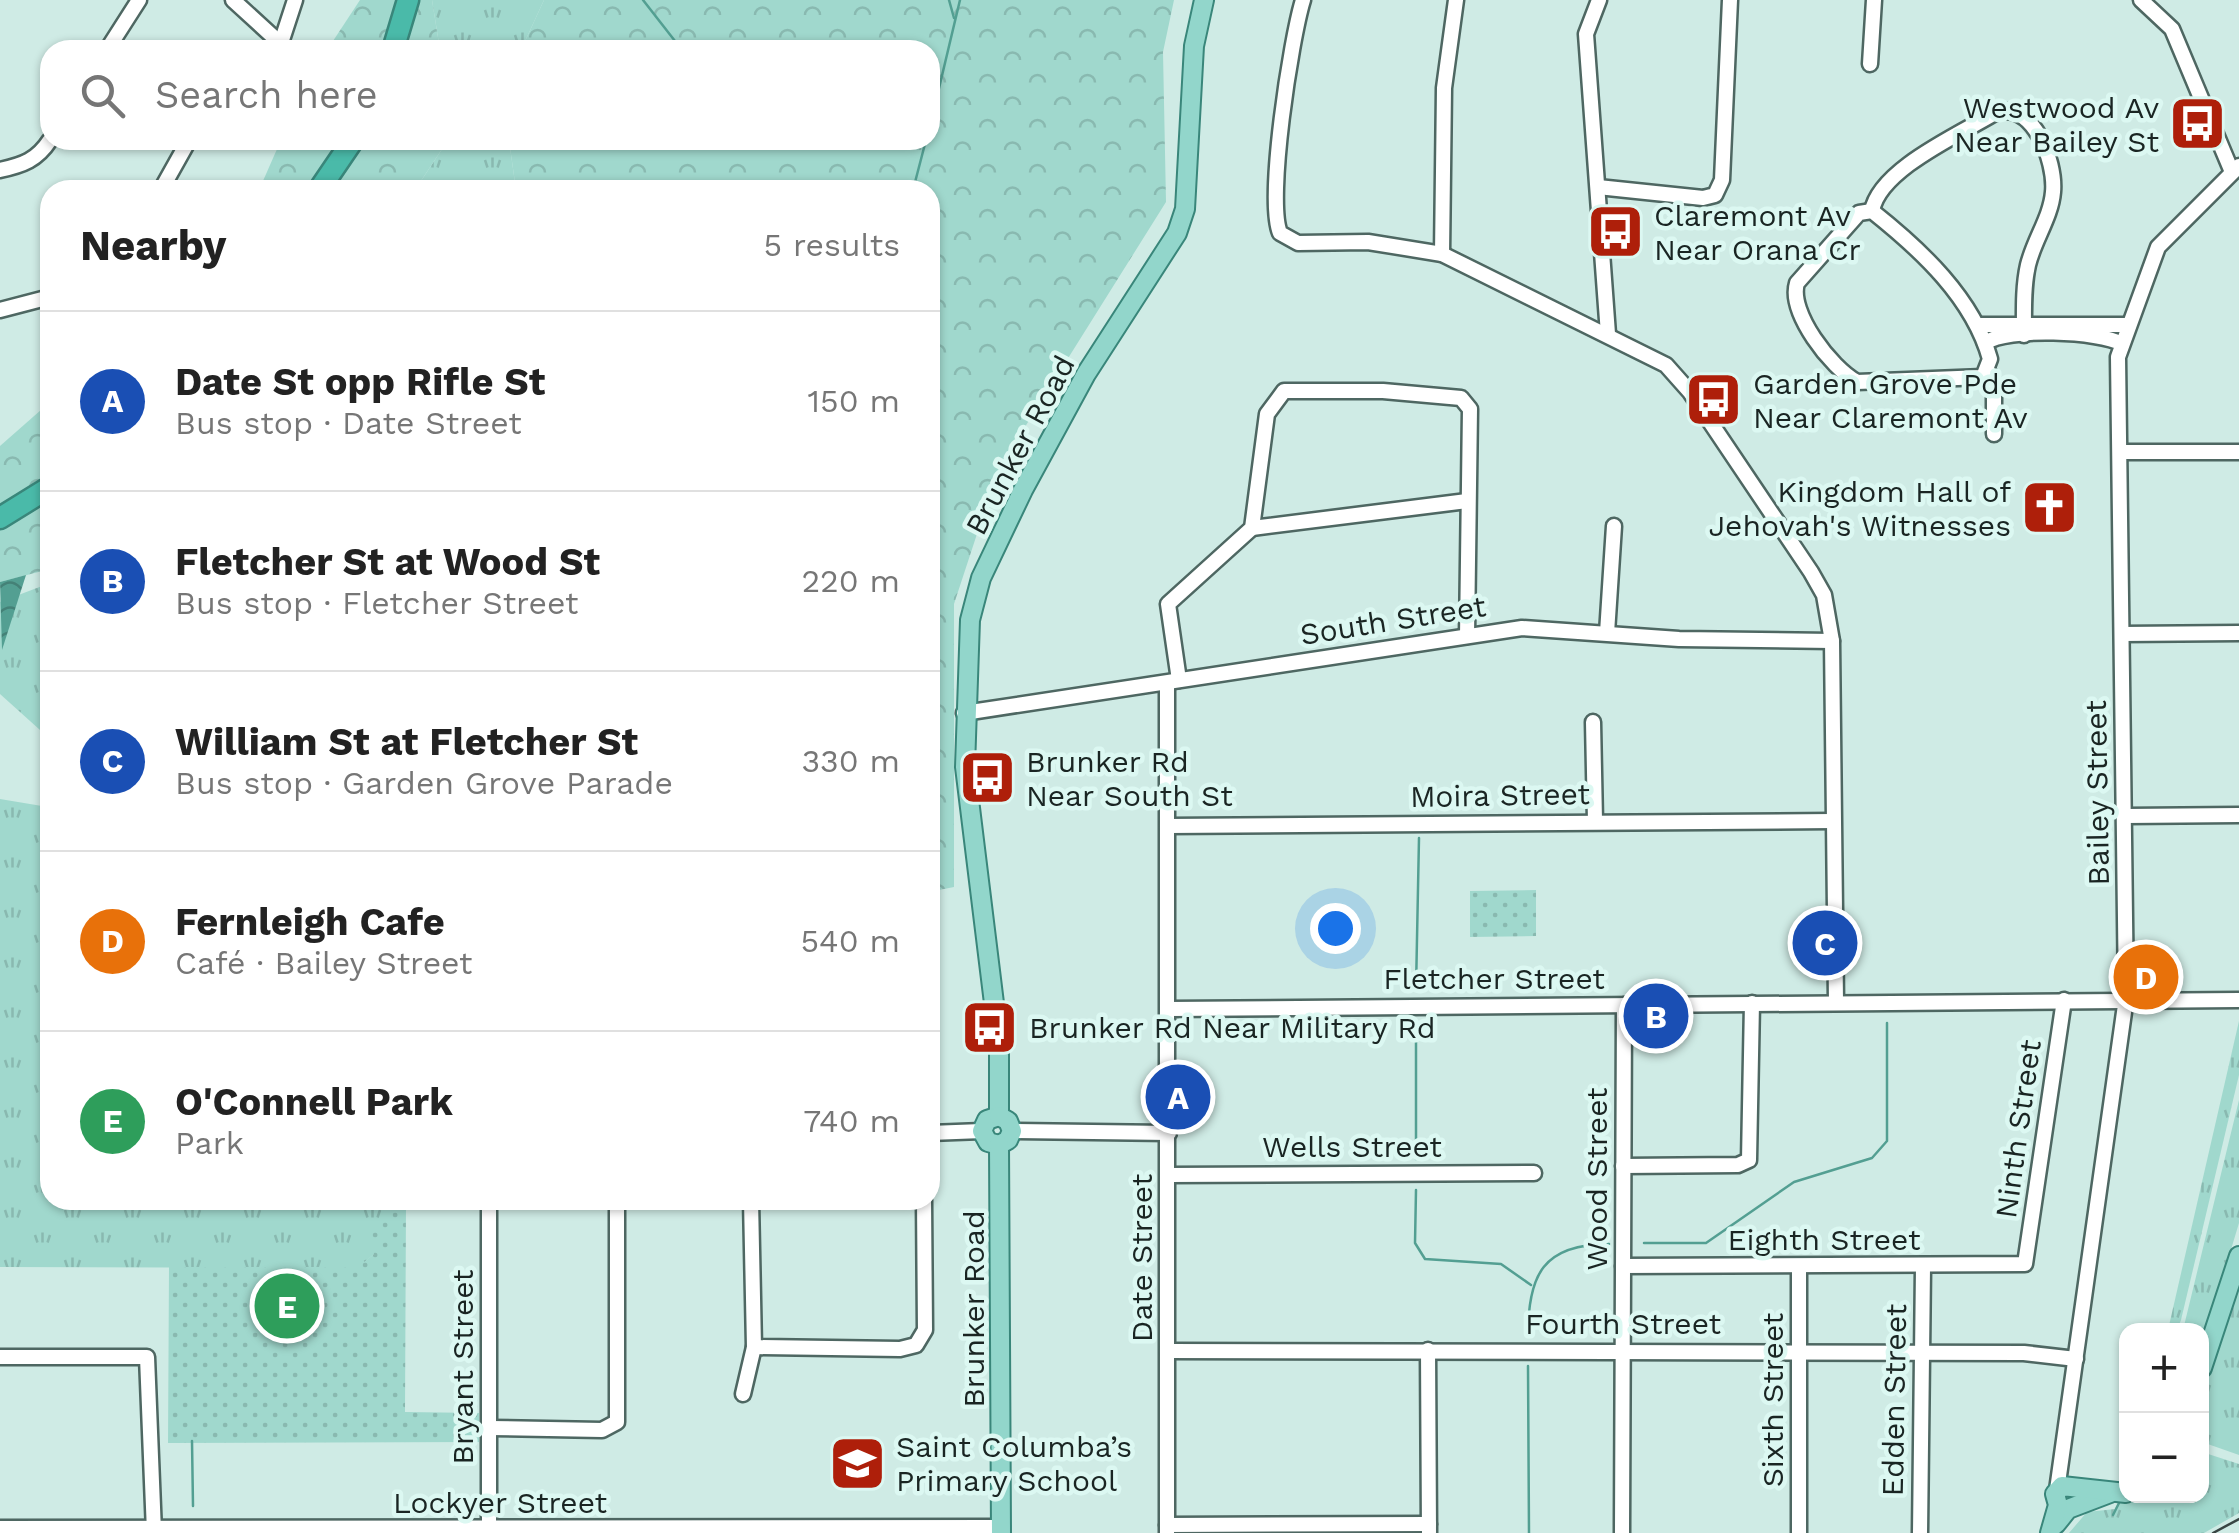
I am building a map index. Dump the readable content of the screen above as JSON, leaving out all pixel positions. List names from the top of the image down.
{
  "streets": {
    "main road": ["Brunker Road"],
    "street": [
      "South Street",
      "Bailey Street",
      "Moira Street",
      "Fletcher Street",
      "Ninth Street",
      "Wells Street",
      "Wood Street",
      "Eighth Street",
      "Date Street",
      "Fourth Street",
      "Bryant Street",
      "Sixth Street",
      "Edden Street",
      "Lockyer Street"
    ]
  },
  "crossings": [
    ["Brunker Road", "South Street"],
    ["Brunker Road", "Lockyer Street"],
    ["South Street", "Date Street"],
    ["Bailey Street", "Fletcher Street"],
    ["Bailey Street", "Fourth Street"],
    ["Moira Street", "Date Street"],
    ["Fletcher Street", "Ninth Street"],
    ["Fletcher Street", "Wood Street"],
    ["Fletcher Street", "Date Street"],
    ["Ninth Street", "Eighth Street"],
    ["Wells Street", "Date Street"],
    ["Wood Street", "Eighth Street"],
    ["Wood Street", "Fourth Street"],
    ["Eighth Street", "Sixth Street"],
    ["Eighth Street", "Edden Street"],
    ["Date Street", "Fourth Street"],
    ["Fourth Street", "Sixth Street"],
    ["Fourth Street", "Edden Street"],
    ["Bryant Street", "Lockyer Street"]
  ],
  "places": {
    "bus stop": [
      "Westwood Av Near Bailey St",
      "Claremont Av Near Orana Cr",
      "Garden Grove Pde Near Claremont Av",
      "Brunker Rd Near South St",
      "Brunker Rd Near Military Rd"
    ],
    "church": ["Kingdom Hall of Jehovah's Witnesses"],
    "school or university": ["Saint Columba’s Primary School"]
  },
  "page": {
    "search": "Search here",
    "heading": ["Nearby", "5 results"],
    "list": [
      {
        "mark": "A",
        "name": "Date St opp Rifle St",
        "note": "Bus stop · Date Street",
        "value": "150 m"
      },
      {
        "mark": "B",
        "name": "Fletcher St at Wood St",
        "note": "Bus stop · Fletcher Street",
        "value": "220 m"
      },
      {
        "mark": "C",
        "name": "William St at Fletcher St",
        "note": "Bus stop · Garden Grove Parade",
        "value": "330 m"
      },
      {
        "mark": "D",
        "name": "Fernleigh Cafe",
        "note": "Café · Bailey Street",
        "value": "540 m"
      },
      {
        "mark": "E",
        "name": "O'Connell Park",
        "note": "Park",
        "value": "740 m"
      }
    ],
    "pins": [
      "C",
      "D",
      "B",
      "A",
      "E"
    ],
    "map_buttons": ["+", "−"]
  }
}
